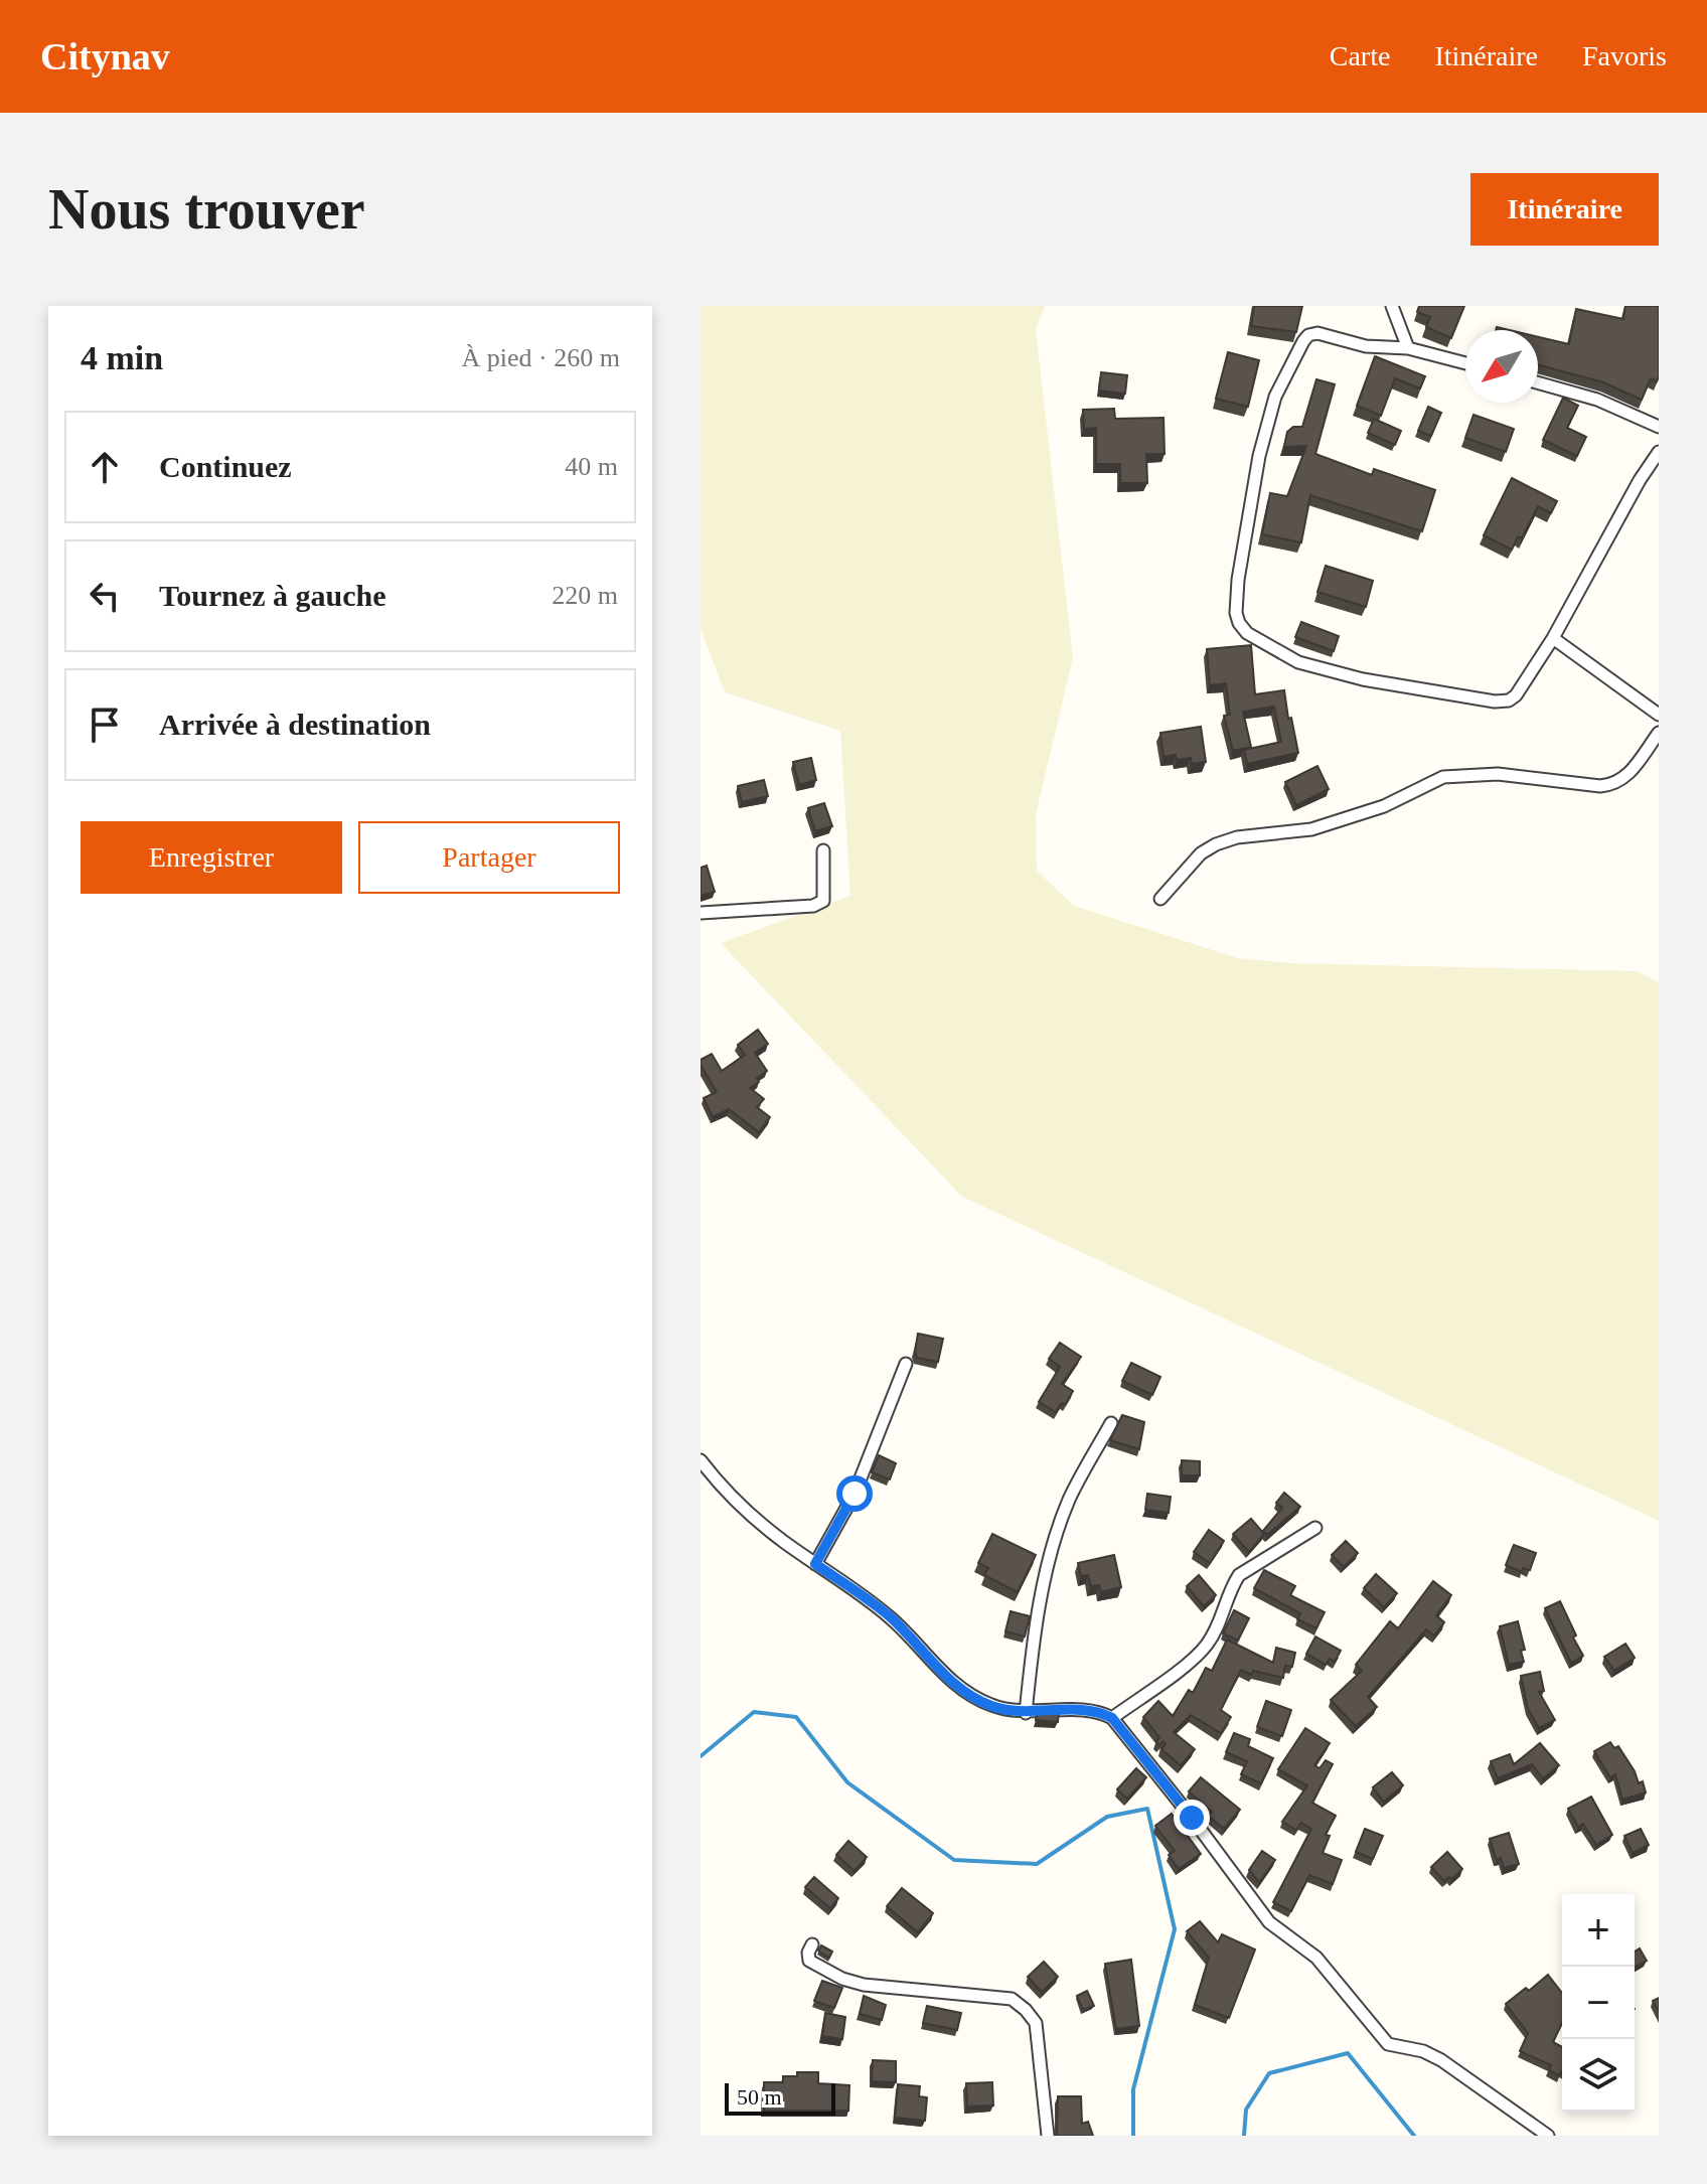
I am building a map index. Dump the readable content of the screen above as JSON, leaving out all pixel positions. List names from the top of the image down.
{
  "scale_bar": "50 m",
  "north": "bottom left",
  "page": {
    "header": "Citynav",
    "nav": ["Carte", "Itinéraire", "Favoris"],
    "buttons": [
      "Itinéraire",
      ["Enregistrer", "Partager"]
    ],
    "title": "Nous trouver",
    "heading": ["4 min", "À pied · 260 m"],
    "list": [
      ["Continuez", "40 m"],
      ["Tournez à gauche", "220 m"],
      "Arrivée à destination"
    ],
    "map_buttons": ["+", "−"],
    "scale": "50 m"
  }
}
